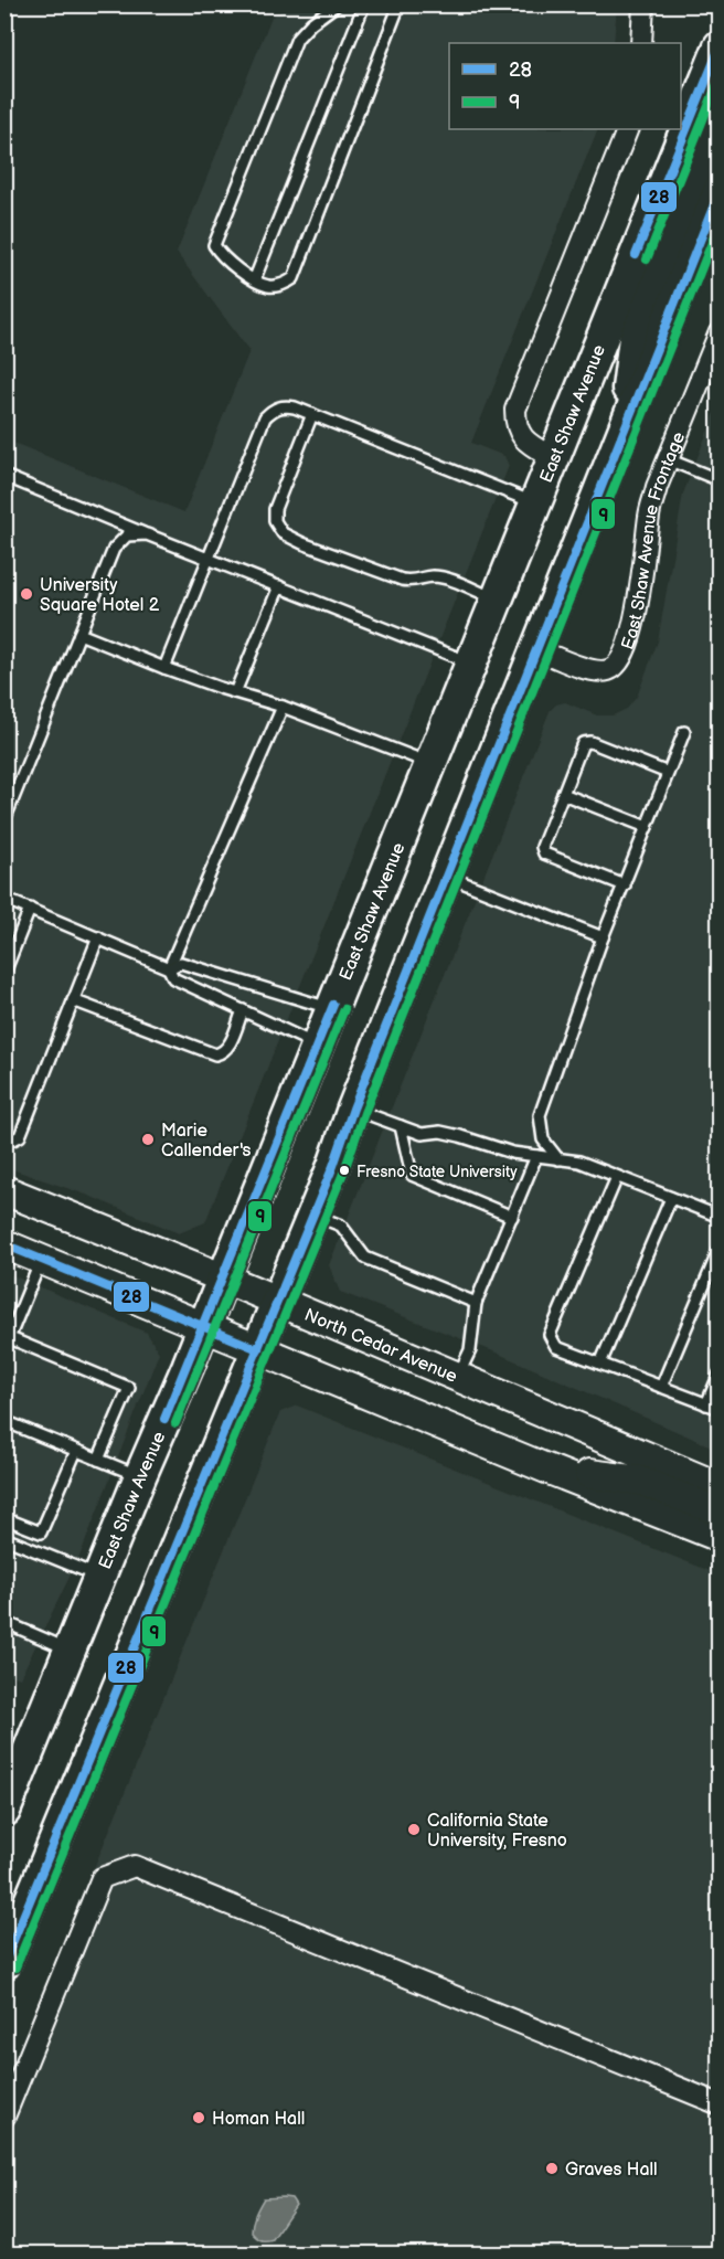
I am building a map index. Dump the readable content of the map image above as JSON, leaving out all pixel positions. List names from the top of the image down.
{
  "streets": {
    "main road": ["East Shaw Avenue", "North Cedar Avenue"],
    "street": ["East Shaw Avenue Frontage"]
  },
  "crossings": [
    ["East Shaw Avenue", "North Cedar Avenue"]
  ],
  "places": [
    "University Square Hotel 2",
    "Marie Callender's",
    "Fresno State University",
    "California State University, Fresno",
    "Homan Hall",
    "Graves Hall"
  ],
  "lines": ["transit line 28", "transit line 9"],
  "legend": ["28", "9"]
}
